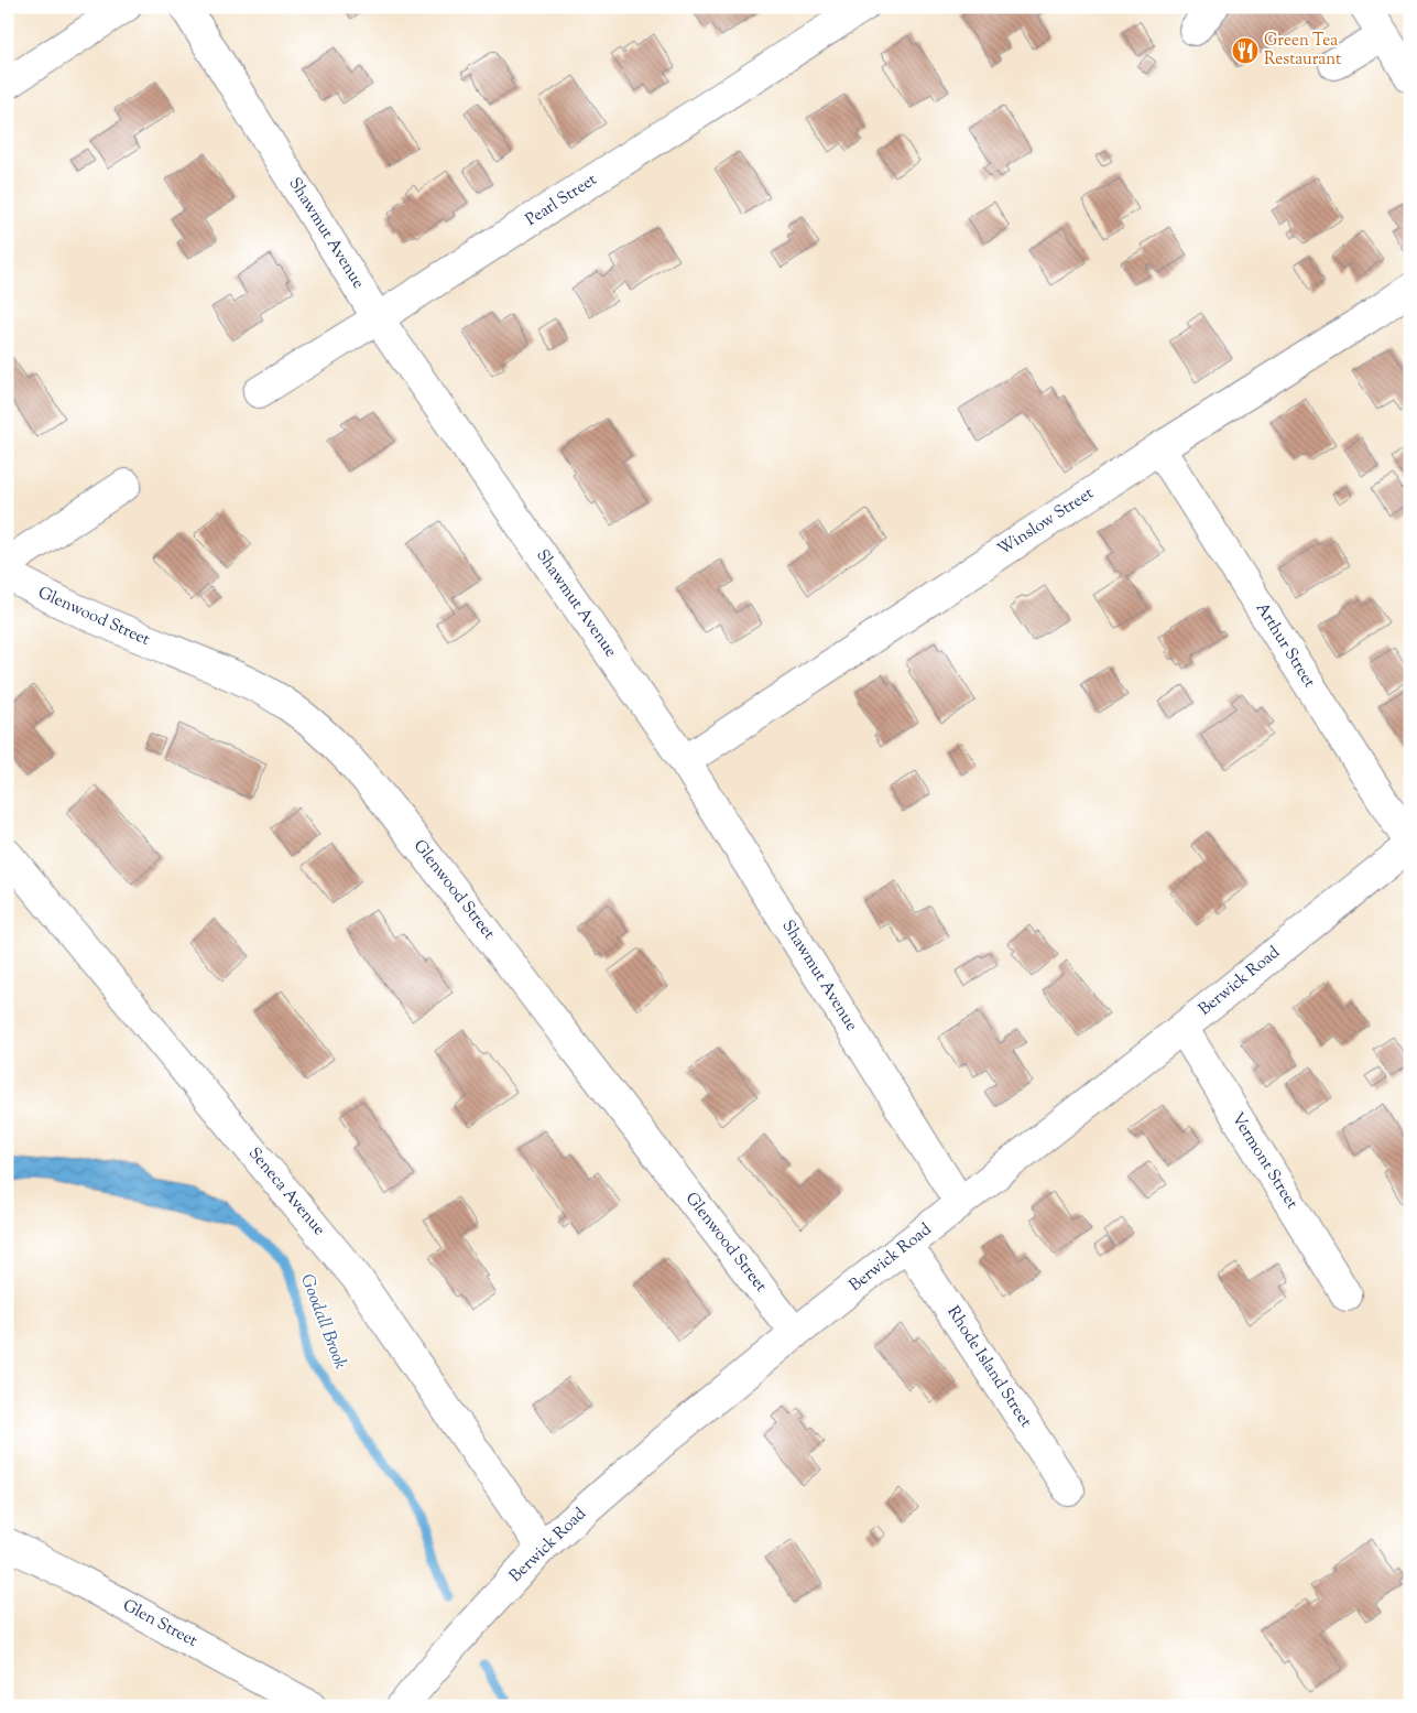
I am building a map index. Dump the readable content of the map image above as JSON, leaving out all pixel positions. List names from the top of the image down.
{
  "streets": {
    "main road": [
      "Pearl Street",
      "Shawmut Avenue",
      "Winslow Street",
      "Glenwood Street",
      "Arthur Street",
      "Berwick Road",
      "Vermont Street",
      "Seneca Avenue",
      "Rhode Island Street",
      "Glen Street"
    ]
  },
  "crossings": [
    ["Pearl Street", "Shawmut Avenue"],
    ["Shawmut Avenue", "Winslow Street"],
    ["Shawmut Avenue", "Berwick Road"],
    ["Winslow Street", "Arthur Street"],
    ["Glenwood Street", "Berwick Road"],
    ["Arthur Street", "Berwick Road"],
    ["Berwick Road", "Vermont Street"],
    ["Berwick Road", "Seneca Avenue"],
    ["Berwick Road", "Rhode Island Street"]
  ],
  "water": ["Goodall Brook"],
  "places": {
    "restaurant": ["Green Tea Restaurant"]
  }
}
